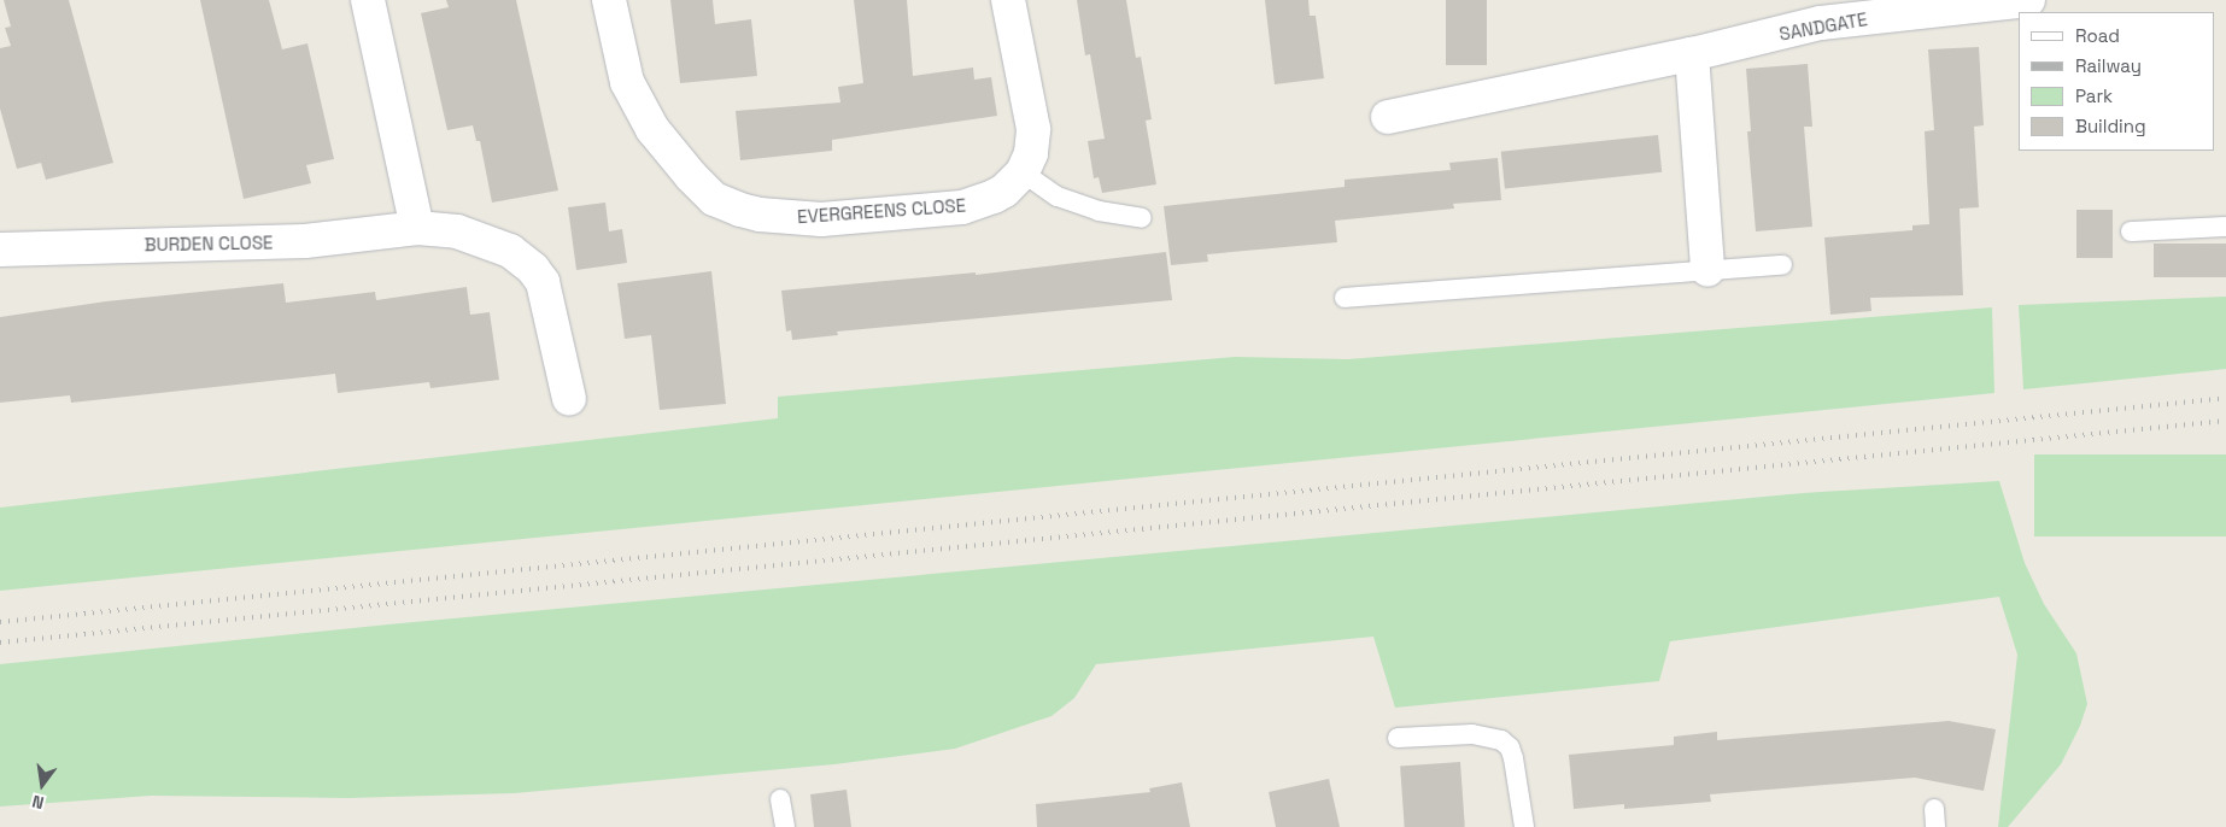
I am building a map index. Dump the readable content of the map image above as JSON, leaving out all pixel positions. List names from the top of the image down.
{
  "streets": {
    "street": ["SANDGATE", "EVERGREENS CLOSE", "BURDEN CLOSE"]
  },
  "legend": [
    "Road",
    "Railway",
    "Park",
    "Building"
  ],
  "north": "bottom"
}
